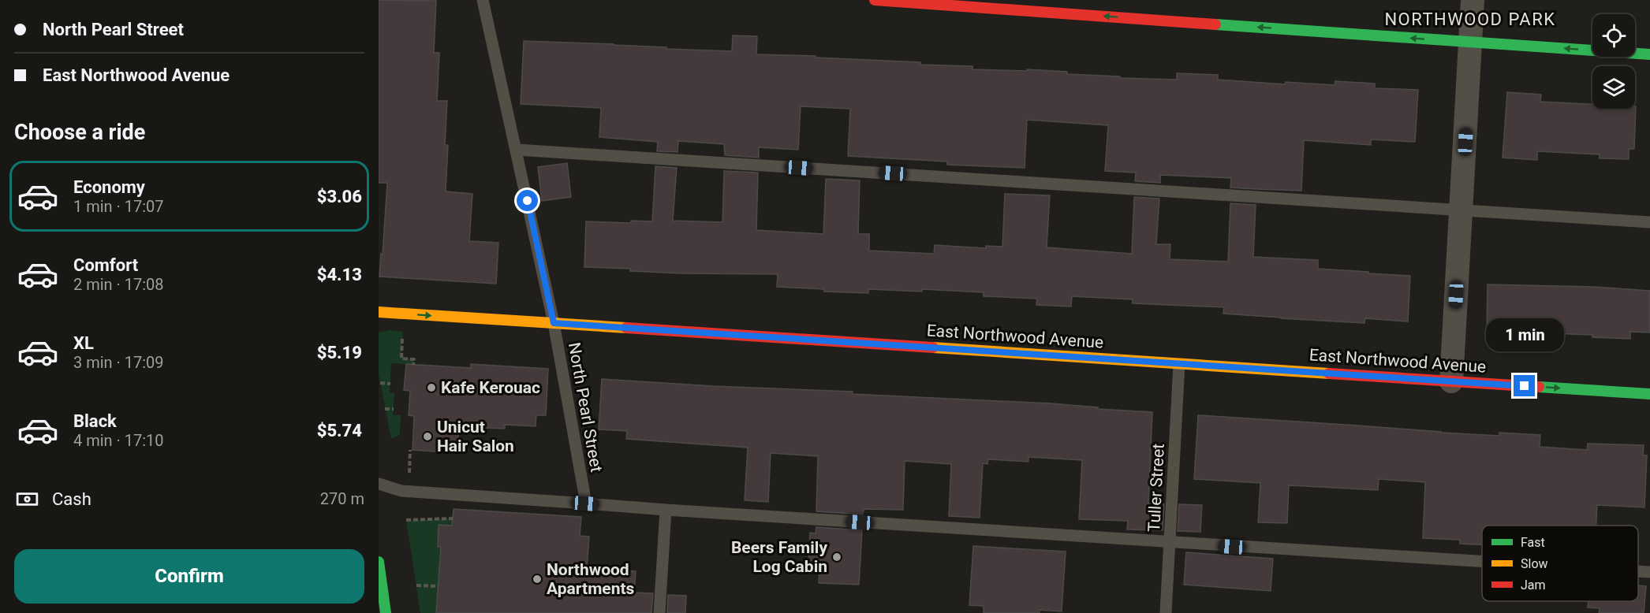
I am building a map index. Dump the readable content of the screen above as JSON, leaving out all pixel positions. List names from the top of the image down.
{
  "streets": {
    "street": ["East Northwood Avenue"],
    "lane": ["North Pearl Street", "Tuller Street"]
  },
  "crossings": [
    ["East Northwood Avenue", "North Pearl Street"],
    ["East Northwood Avenue", "Tuller Street"]
  ],
  "districts": ["NORTHWOOD PARK"],
  "places": [
    "Kafe Kerouac",
    "Unicut Hair Salon",
    "Beers Family Log Cabin",
    "Northwood Apartments"
  ],
  "legend": ["Fast", "Slow", "Jam"],
  "page": {
    "banner": ["North Pearl Street", "East Northwood Avenue"],
    "heading": "Choose a ride",
    "list": [
      {
        "name": "Economy",
        "note": "1 min · 17:07",
        "value": "$3.06"
      },
      {
        "name": "Comfort",
        "note": "2 min · 17:08",
        "value": "$4.13"
      },
      {
        "name": "XL",
        "note": "3 min · 17:09",
        "value": "$5.19"
      },
      {
        "name": "Black",
        "note": "4 min · 17:10",
        "value": "$5.74"
      }
    ],
    "bubble": "1 min",
    "pay": ["Cash", "270 m"],
    "buttons": "Confirm"
  }
}
